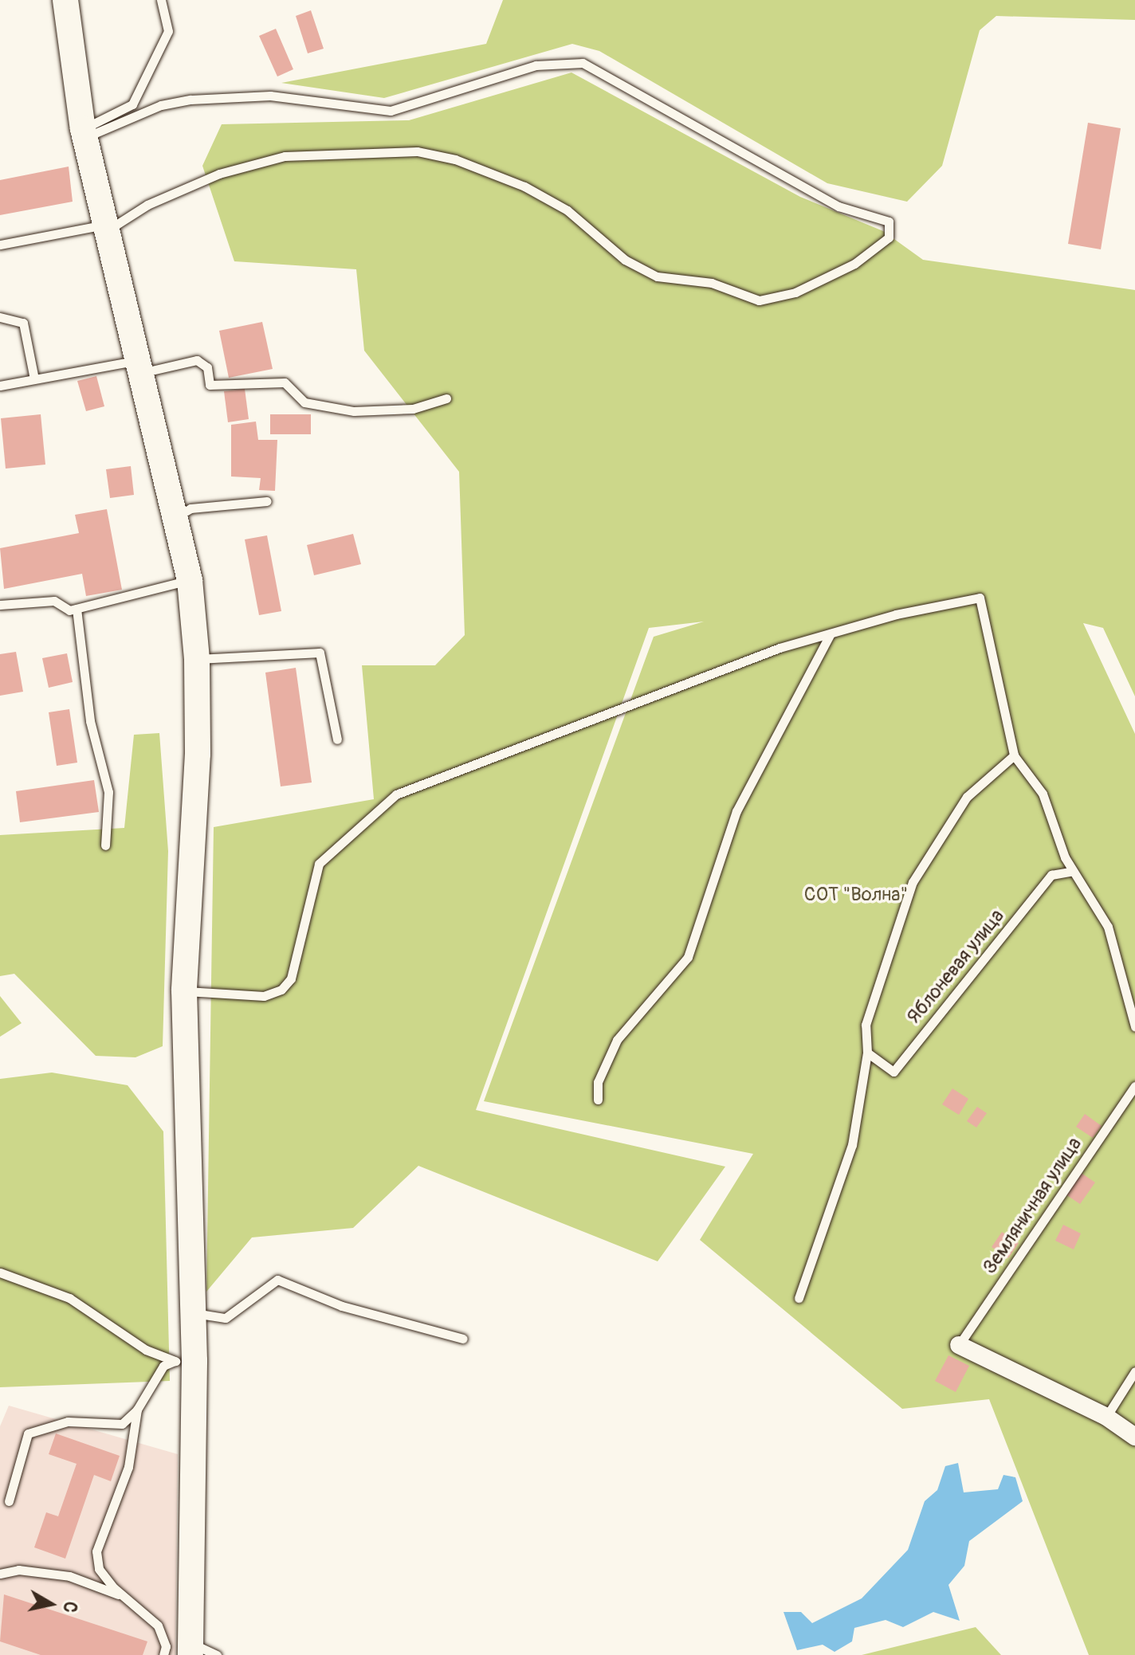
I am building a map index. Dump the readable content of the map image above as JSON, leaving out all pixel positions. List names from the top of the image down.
{
  "streets": {
    "lane": ["Яблоневая улица", "Земляничная улица"]
  },
  "parks": ["СОТ \"Волна\""],
  "north": "right"
}
